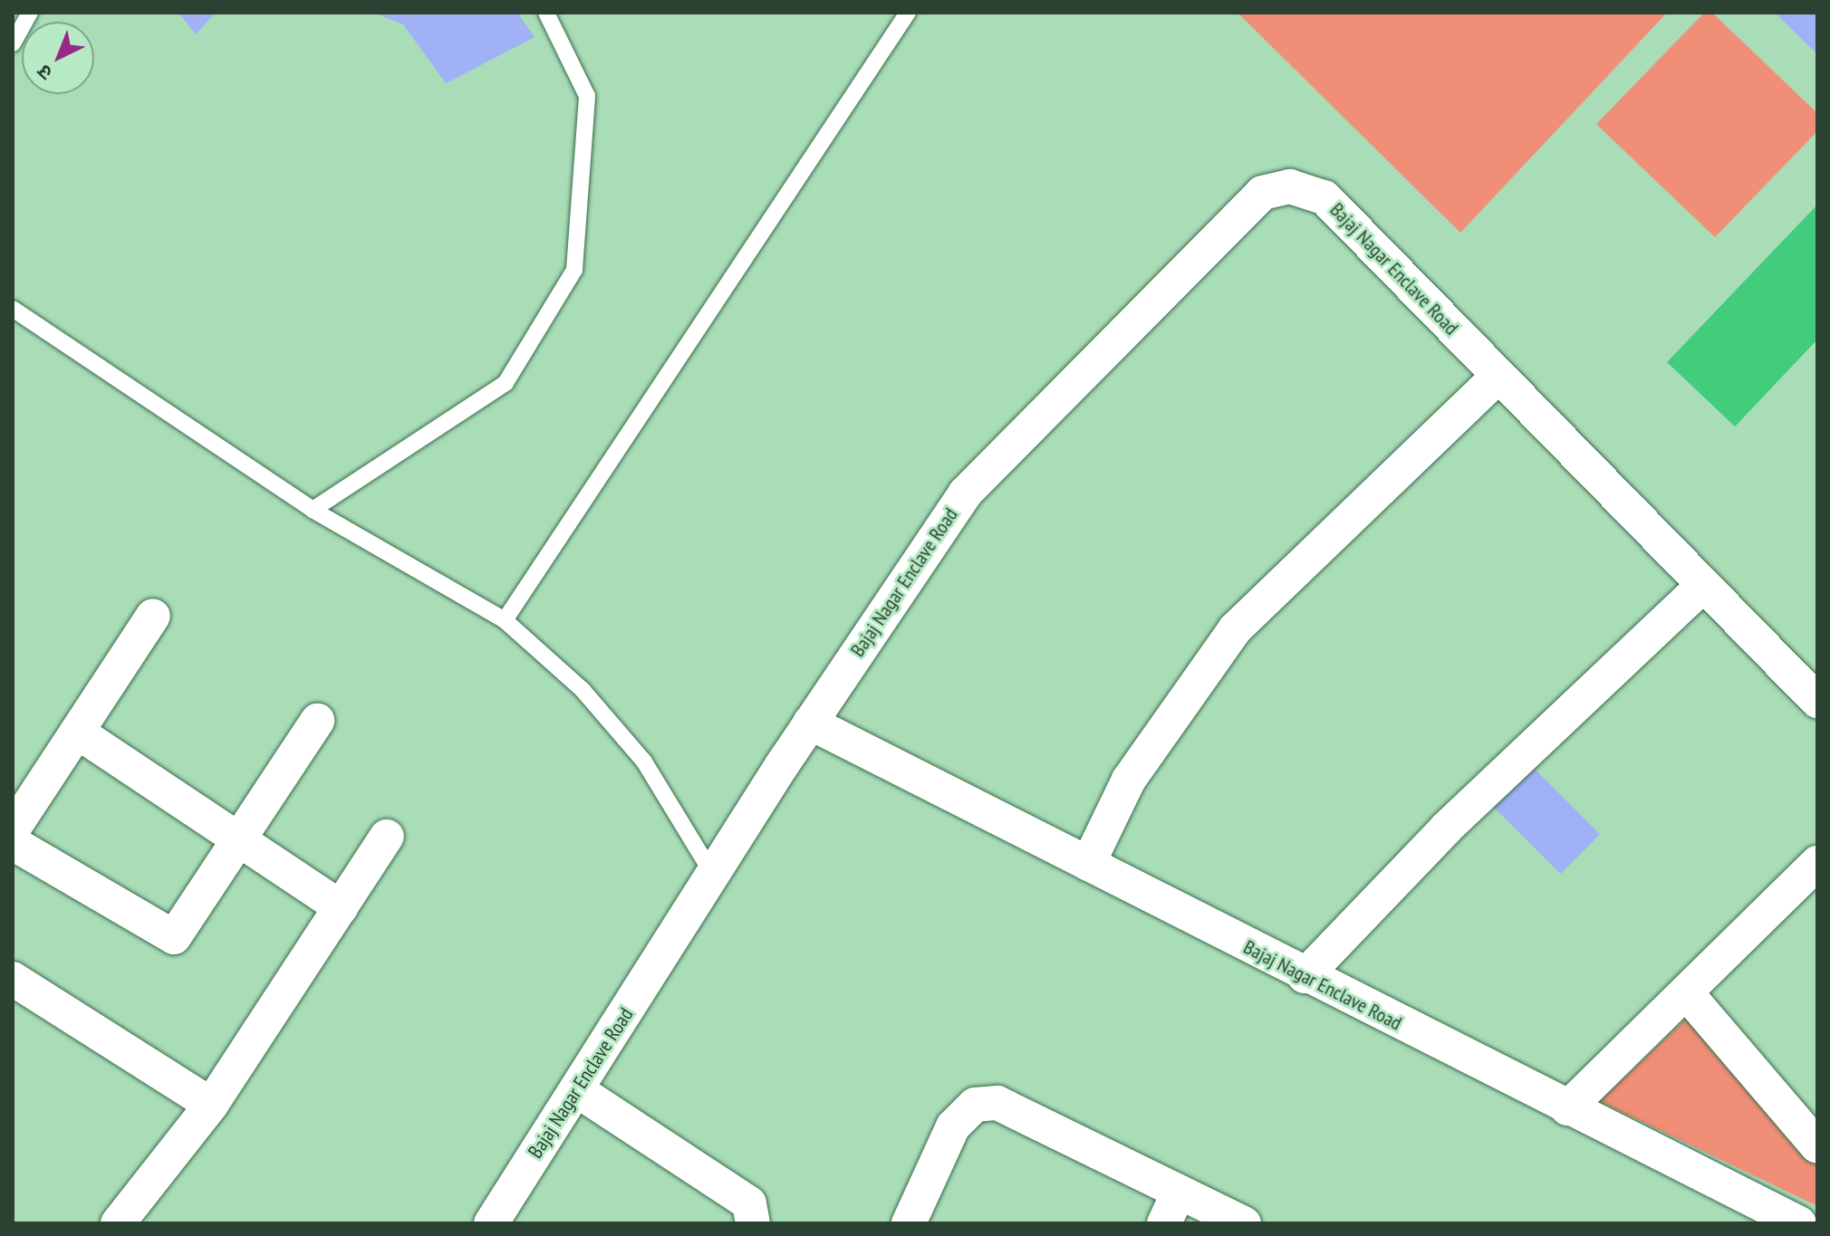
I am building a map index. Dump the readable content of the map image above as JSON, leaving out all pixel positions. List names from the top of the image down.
{
  "streets": {
    "street": ["Bajaj Nagar Enclave Road"]
  },
  "north": "bottom left"
}
